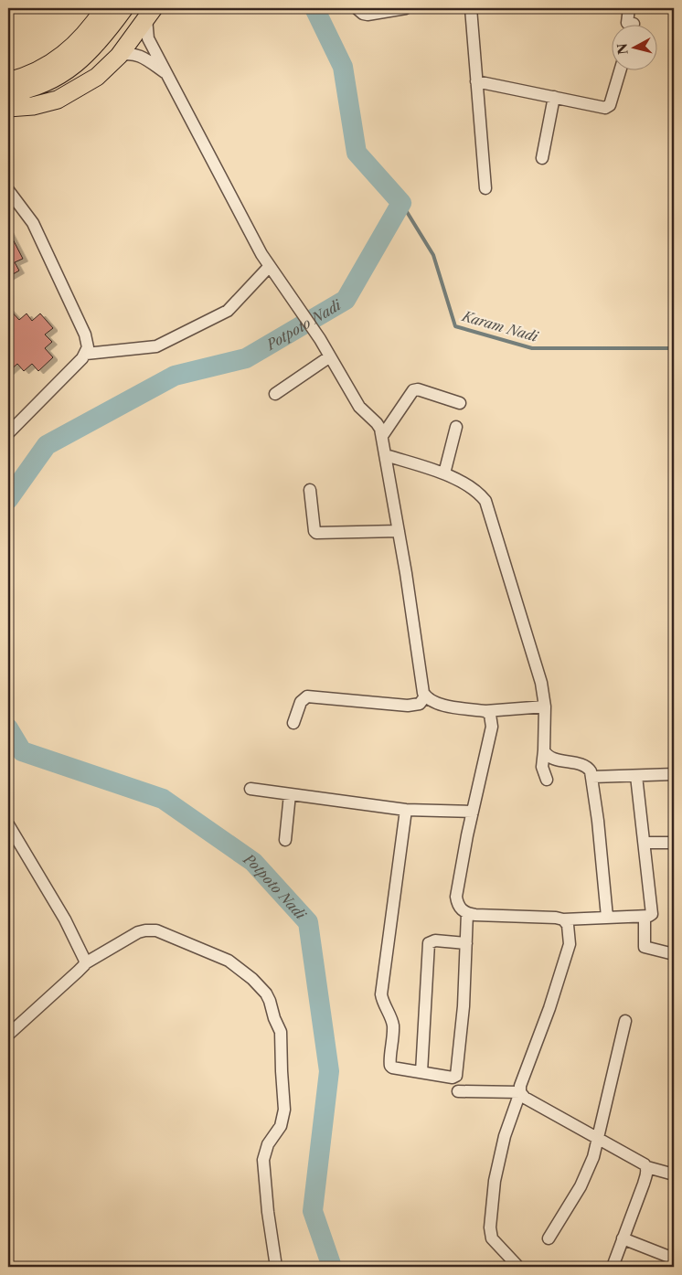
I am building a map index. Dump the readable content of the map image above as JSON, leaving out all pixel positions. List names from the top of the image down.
{
  "water": ["Potpoto Nadi", "Karam Nadi"],
  "north": "left"
}
